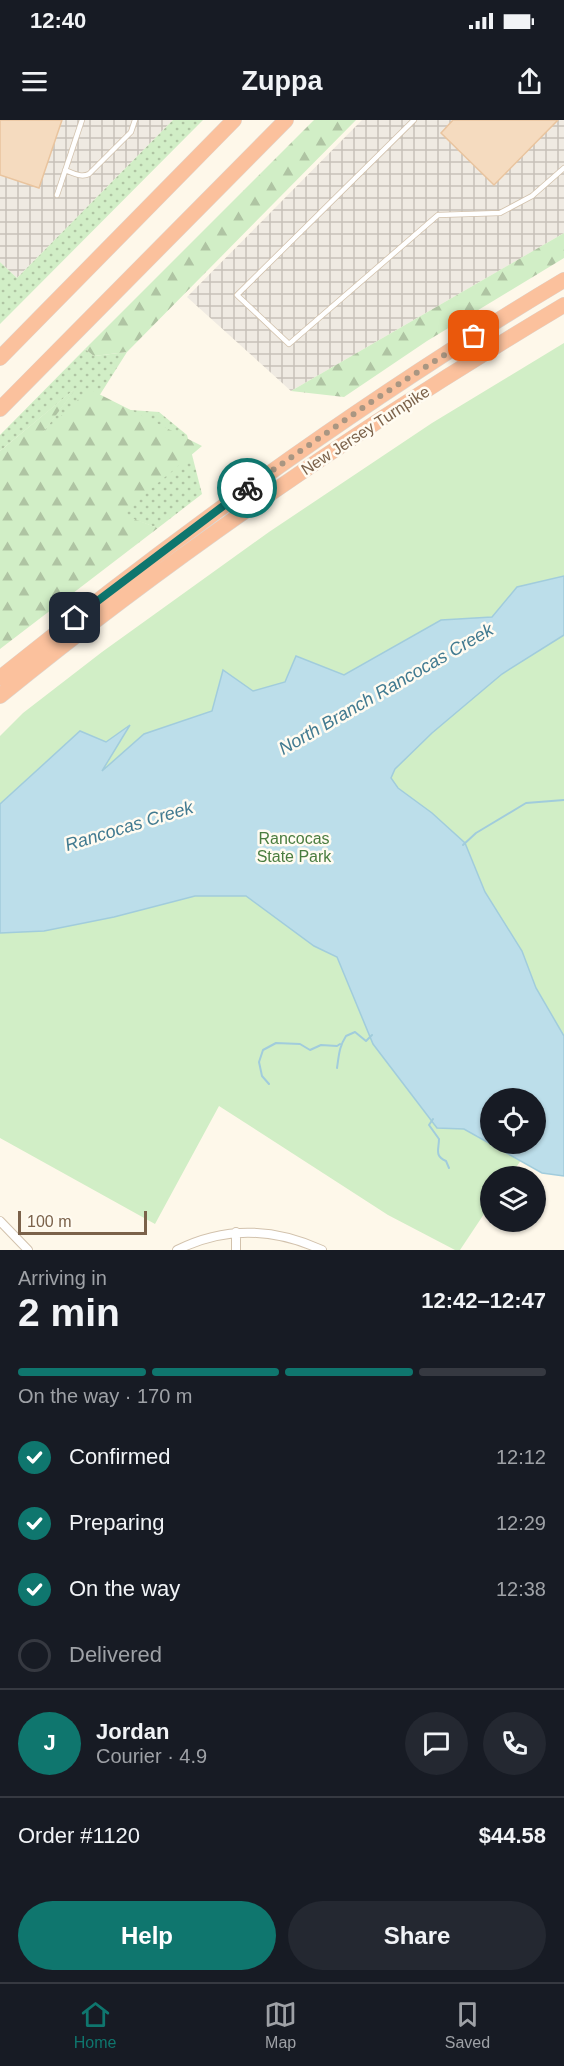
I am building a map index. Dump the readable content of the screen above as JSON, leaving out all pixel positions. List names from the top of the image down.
{
  "streets": {
    "highway": ["New Jersey Turnpike"]
  },
  "water": ["North Branch Rancocas Creek", "Rancocas Creek"],
  "parks": ["Rancocas State Park"],
  "scale_bar": "100 m",
  "page": {
    "status": "12:40",
    "header": "Zuppa",
    "scale": "100 m",
    "heading": ["2 min", "Arriving in", "12:42–12:47"],
    "panel": [
      "Jordan",
      "Courier · 4.9",
      "Order #1120",
      "$44.58"
    ],
    "bar": "On the way · 170 m",
    "list": [
      ["Confirmed", "12:12"],
      ["Preparing", "12:29"],
      ["On the way", "12:38"],
      "Delivered"
    ],
    "round": "J",
    "buttons": ["Help", "Share"],
    "tabs": ["Home", "Map", "Saved"]
  }
}
